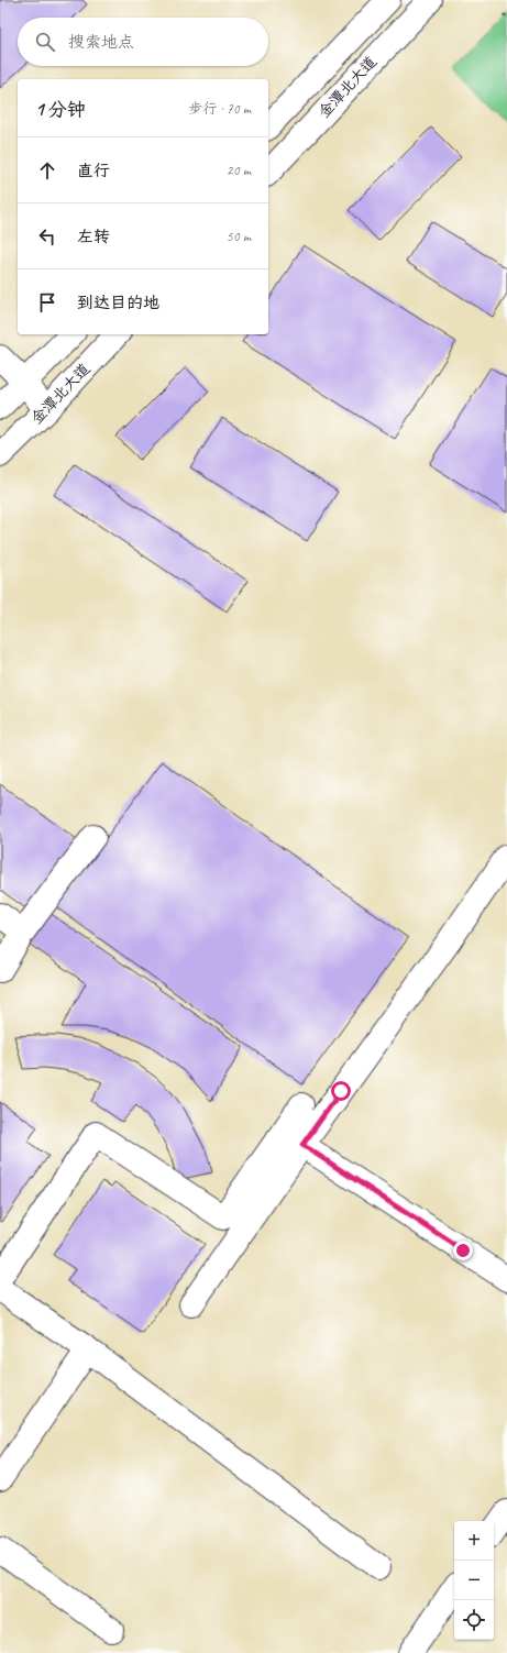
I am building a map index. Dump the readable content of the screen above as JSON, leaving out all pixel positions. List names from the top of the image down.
{
  "streets": {
    "street": ["金潭北大道"]
  },
  "page": {
    "search": "搜索地点",
    "heading": ["1 分钟", "步行 · 70 m"],
    "list": [
      ["直行", "20 m"],
      ["左转", "50 m"],
      "到达目的地"
    ],
    "map_buttons": ["+", "−"]
  }
}
